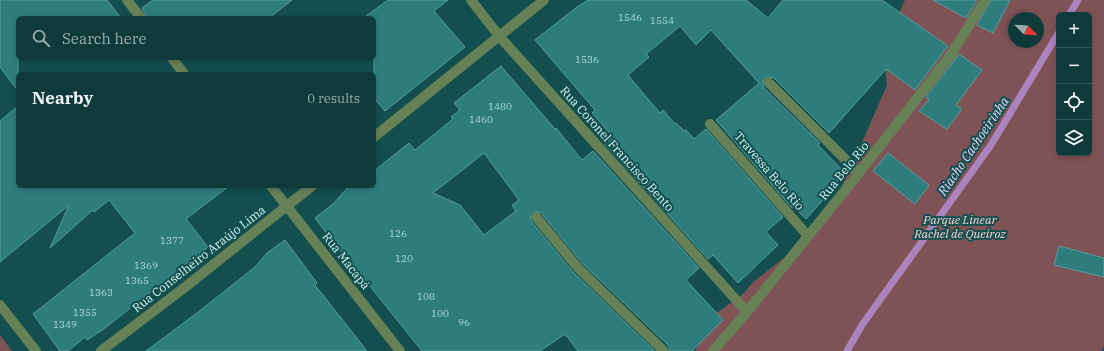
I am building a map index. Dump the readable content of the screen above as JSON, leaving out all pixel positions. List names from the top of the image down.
{
  "streets": {
    "street": [
      "Rua Coronel Francisco Bento",
      "Travessa Belo Rio",
      "Rua Belo Rio",
      "Rua Conselheiro Araújo Lima",
      "Rua Macapá"
    ]
  },
  "crossings": [
    ["Rua Coronel Francisco Bento", "Rua Belo Rio"],
    ["Travessa Belo Rio", "Rua Belo Rio"],
    ["Rua Conselheiro Araújo Lima", "Rua Macapá"]
  ],
  "water": ["Riacho Cachoeirinha"],
  "parks": ["Parque Linear Rachel de Queiroz"],
  "house_numbers": [
    "1546",
    "1554",
    "1536",
    "1480",
    "1460",
    "126",
    "1377",
    "120",
    "1369",
    "1365",
    "1363",
    "108",
    "1355",
    "100",
    "96",
    "1349"
  ],
  "north": "bottom right",
  "page": {
    "map_buttons": ["+", "−"],
    "search": "Search here",
    "heading": ["Nearby", "0 results"]
  }
}
